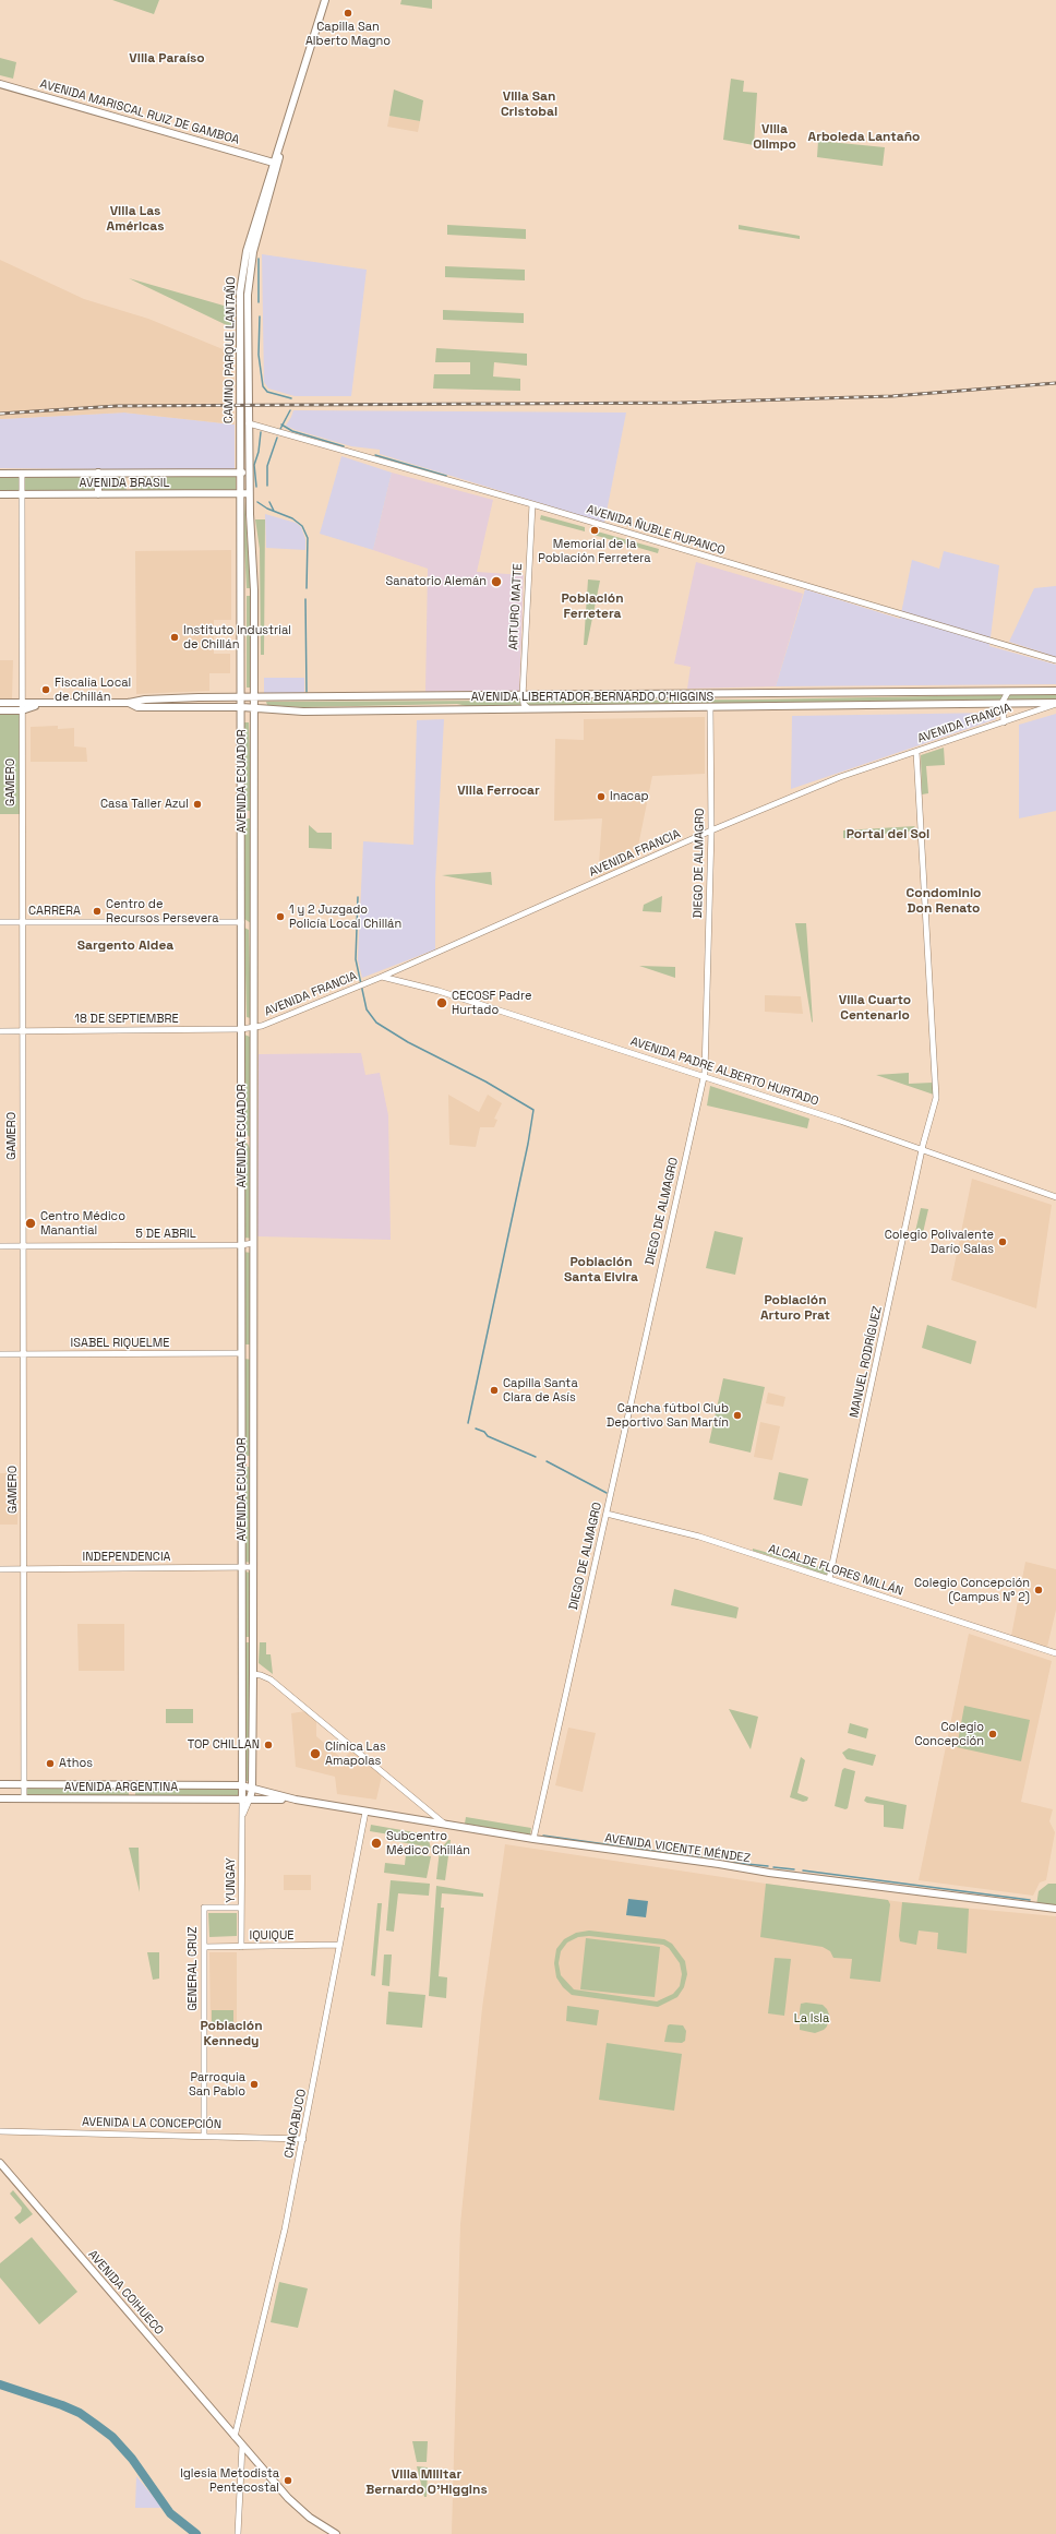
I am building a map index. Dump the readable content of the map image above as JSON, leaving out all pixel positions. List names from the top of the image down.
{
  "streets": {
    "main road": [
      "AVENIDA MARISCAL RUIZ DE GAMBOA",
      "CAMINO PARQUE LANTAÑO",
      "AVENIDA BRASIL",
      "AVENIDA LIBERTADOR BERNARDO O'HIGGINS",
      "AVENIDA ECUADOR",
      "AVENIDA ARGENTINA",
      "AVENIDA VICENTE MÉNDEZ",
      "AVENIDA COIHUECO"
    ],
    "street": [
      "AVENIDA ÑUBLE RUPANCO",
      "ARTURO MATTE",
      "AVENIDA FRANCIA",
      "GAMERO",
      "DIEGO DE ALMAGRO",
      "CARRERA",
      "18 DE SEPTIEMBRE",
      "AVENIDA PADRE ALBERTO HURTADO",
      "5 DE ABRIL",
      "ISABEL RIQUELME",
      "MANUEL RODRÍGUEZ",
      "INDEPENDENCIA",
      "ALCALDE FLORES MILLÁN",
      "YUNGAY",
      "IQUIQUE",
      "GENERAL CRUZ",
      "AVENIDA LA CONCEPCIÓN",
      "CHACABUCO"
    ]
  },
  "crossings": [
    ["AVENIDA MARISCAL RUIZ DE GAMBOA", "CAMINO PARQUE LANTAÑO"],
    ["CAMINO PARQUE LANTAÑO", "AVENIDA BRASIL"],
    ["CAMINO PARQUE LANTAÑO", "AVENIDA ÑUBLE RUPANCO"],
    ["CAMINO PARQUE LANTAÑO", "AVENIDA ECUADOR"],
    ["AVENIDA BRASIL", "AVENIDA ECUADOR"],
    ["AVENIDA BRASIL", "GAMERO"],
    ["AVENIDA ÑUBLE RUPANCO", "ARTURO MATTE"],
    ["ARTURO MATTE", "AVENIDA LIBERTADOR BERNARDO O'HIGGINS"],
    ["AVENIDA LIBERTADOR BERNARDO O'HIGGINS", "AVENIDA FRANCIA"],
    ["AVENIDA LIBERTADOR BERNARDO O'HIGGINS", "AVENIDA ECUADOR"],
    ["AVENIDA LIBERTADOR BERNARDO O'HIGGINS", "GAMERO"],
    ["AVENIDA LIBERTADOR BERNARDO O'HIGGINS", "DIEGO DE ALMAGRO"],
    ["AVENIDA FRANCIA", "AVENIDA ECUADOR"],
    ["AVENIDA FRANCIA", "DIEGO DE ALMAGRO"],
    ["AVENIDA FRANCIA", "18 DE SEPTIEMBRE"],
    ["AVENIDA FRANCIA", "AVENIDA PADRE ALBERTO HURTADO"],
    ["AVENIDA FRANCIA", "MANUEL RODRÍGUEZ"],
    ["AVENIDA ECUADOR", "CARRERA"],
    ["AVENIDA ECUADOR", "18 DE SEPTIEMBRE"],
    ["AVENIDA ECUADOR", "5 DE ABRIL"],
    ["AVENIDA ECUADOR", "ISABEL RIQUELME"],
    ["AVENIDA ECUADOR", "INDEPENDENCIA"],
    ["AVENIDA ECUADOR", "AVENIDA ARGENTINA"],
    ["AVENIDA ECUADOR", "AVENIDA VICENTE MÉNDEZ"],
    ["AVENIDA ECUADOR", "YUNGAY"],
    ["GAMERO", "CARRERA"],
    ["GAMERO", "18 DE SEPTIEMBRE"],
    ["GAMERO", "5 DE ABRIL"],
    ["GAMERO", "ISABEL RIQUELME"],
    ["GAMERO", "INDEPENDENCIA"],
    ["GAMERO", "AVENIDA ARGENTINA"],
    ["DIEGO DE ALMAGRO", "AVENIDA PADRE ALBERTO HURTADO"],
    ["DIEGO DE ALMAGRO", "ALCALDE FLORES MILLÁN"],
    ["DIEGO DE ALMAGRO", "AVENIDA VICENTE MÉNDEZ"],
    ["AVENIDA PADRE ALBERTO HURTADO", "MANUEL RODRÍGUEZ"],
    ["MANUEL RODRÍGUEZ", "ALCALDE FLORES MILLÁN"],
    ["AVENIDA ARGENTINA", "AVENIDA VICENTE MÉNDEZ"],
    ["AVENIDA ARGENTINA", "YUNGAY"],
    ["AVENIDA VICENTE MÉNDEZ", "YUNGAY"],
    ["AVENIDA VICENTE MÉNDEZ", "CHACABUCO"],
    ["YUNGAY", "IQUIQUE"],
    ["YUNGAY", "GENERAL CRUZ"],
    ["IQUIQUE", "GENERAL CRUZ"],
    ["IQUIQUE", "CHACABUCO"],
    ["GENERAL CRUZ", "AVENIDA LA CONCEPCIÓN"],
    ["AVENIDA LA CONCEPCIÓN", "CHACABUCO"],
    ["CHACABUCO", "AVENIDA COIHUECO"]
  ],
  "districts": [
    "Villa Paraíso",
    "Villa San Cristobal",
    "Villa Olimpo",
    "Arboleda Lantaño",
    "Villa Las Américas",
    "Población Ferretera",
    "Villa Ferrocar",
    "Portal del Sol",
    "Condominio Don Renato",
    "Sargento Aldea",
    "Villa Cuarto Centenario",
    "Población Santa Elvira",
    "Población Arturo Prat",
    "Población Kennedy",
    "Villa Militar Bernardo O'Higgins"
  ],
  "parks": ["La Isla"],
  "places": [
    "Capilla San Alberto Magno",
    "Memorial de la Población Ferretera",
    "Sanatorio Alemán",
    "Instituto Industrial de Chillán",
    "Fiscalía Local de Chillán",
    "Inacap",
    "Casa Taller Azul",
    "Centro de Recursos Persevera",
    "1 y 2 Juzgado Policía Local Chillán",
    "CECOSF Padre Hurtado",
    "Centro Médico Manantial",
    "Colegio Polivalente Darío Salas",
    "Capilla Santa Clara de Asís",
    "Cancha fútbol Club Deportivo San Martín",
    "Colegio Concepción (Campus N° 2)",
    "Colegio Concepción",
    "TOP CHILLAN",
    "Clínica Las Amapolas",
    "Athos",
    "Subcentro Médico Chillán",
    "Parroquia San Pablo",
    "Iglesia Metodista Pentecostal"
  ]
}
